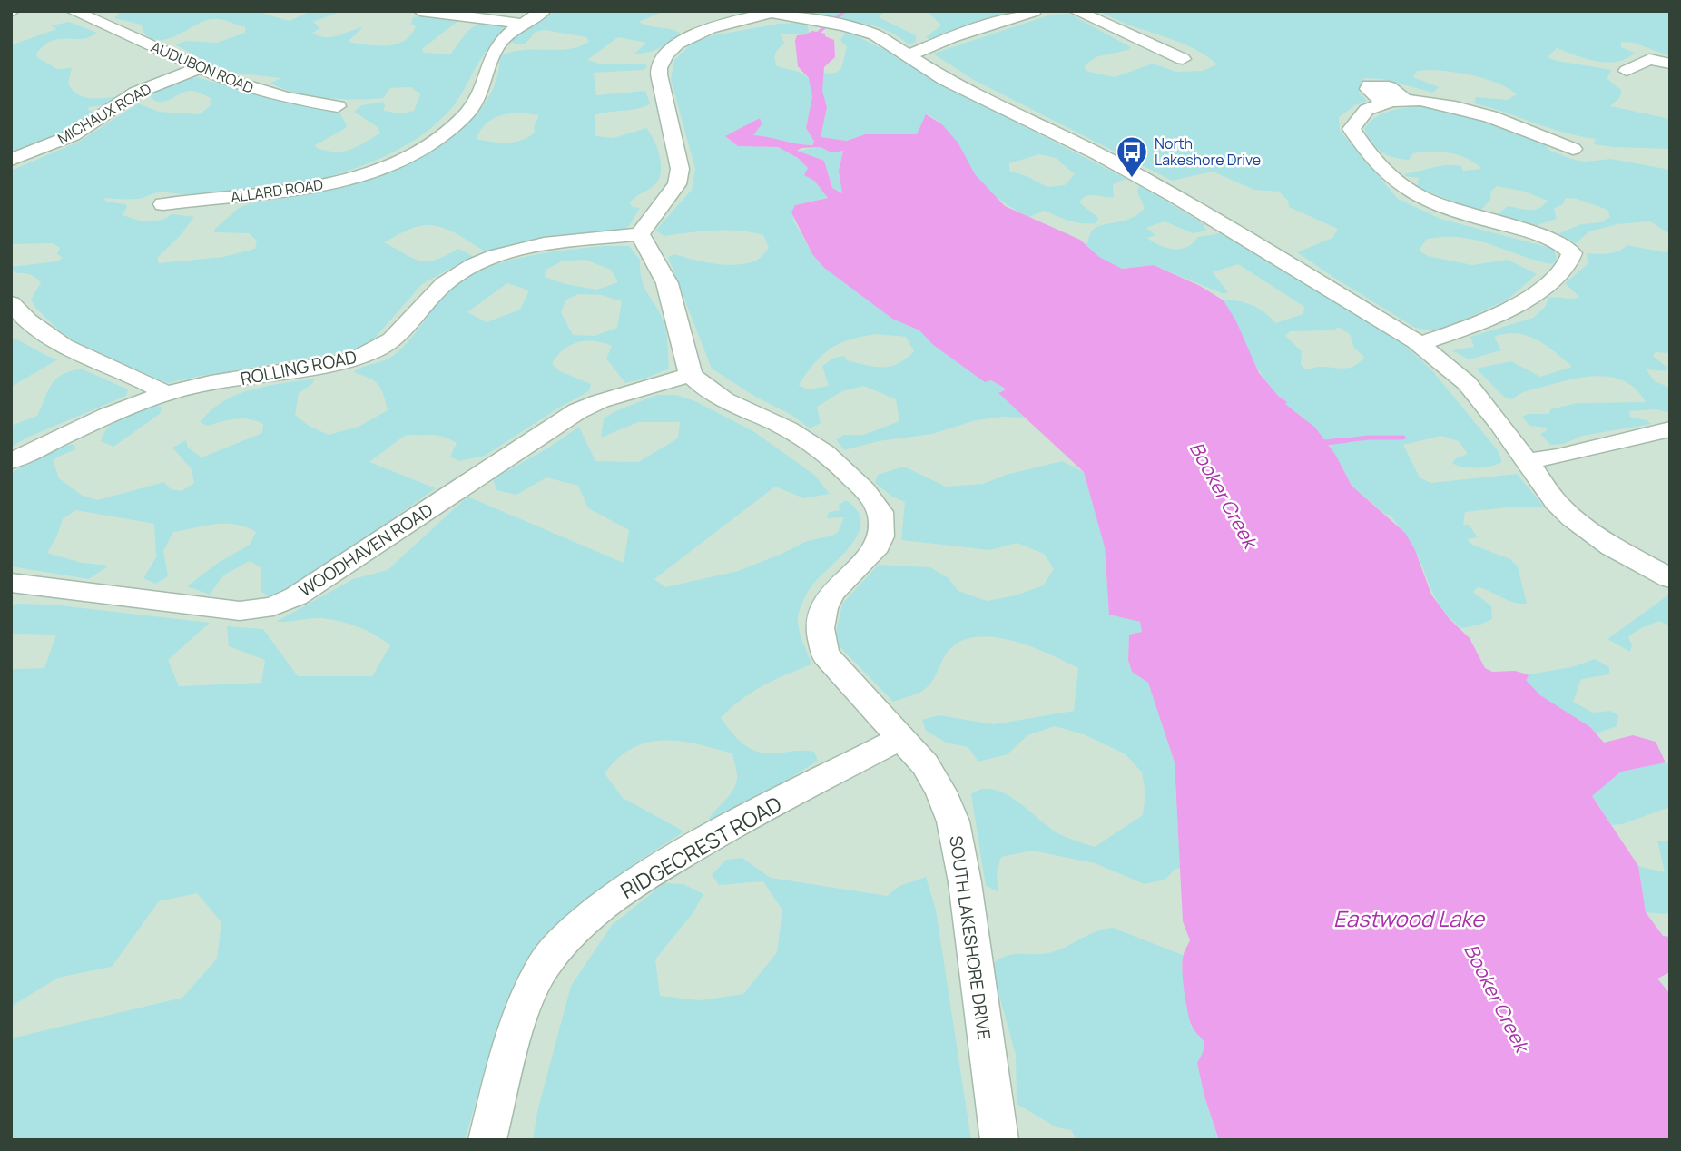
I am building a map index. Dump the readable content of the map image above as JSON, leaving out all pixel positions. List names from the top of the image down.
{
  "streets": {
    "street": [
      "AUDUBON ROAD",
      "MICHAUX ROAD",
      "ALLARD ROAD",
      "ROLLING ROAD",
      "WOODHAVEN ROAD",
      "RIDGECREST ROAD",
      "SOUTH LAKESHORE DRIVE"
    ]
  },
  "crossings": [
    ["AUDUBON ROAD", "MICHAUX ROAD"],
    ["WOODHAVEN ROAD", "SOUTH LAKESHORE DRIVE"],
    ["RIDGECREST ROAD", "SOUTH LAKESHORE DRIVE"]
  ],
  "water": ["Booker Creek", "Eastwood Lake"],
  "places": {
    "bus stop": ["North Lakeshore Drive"]
  }
}
